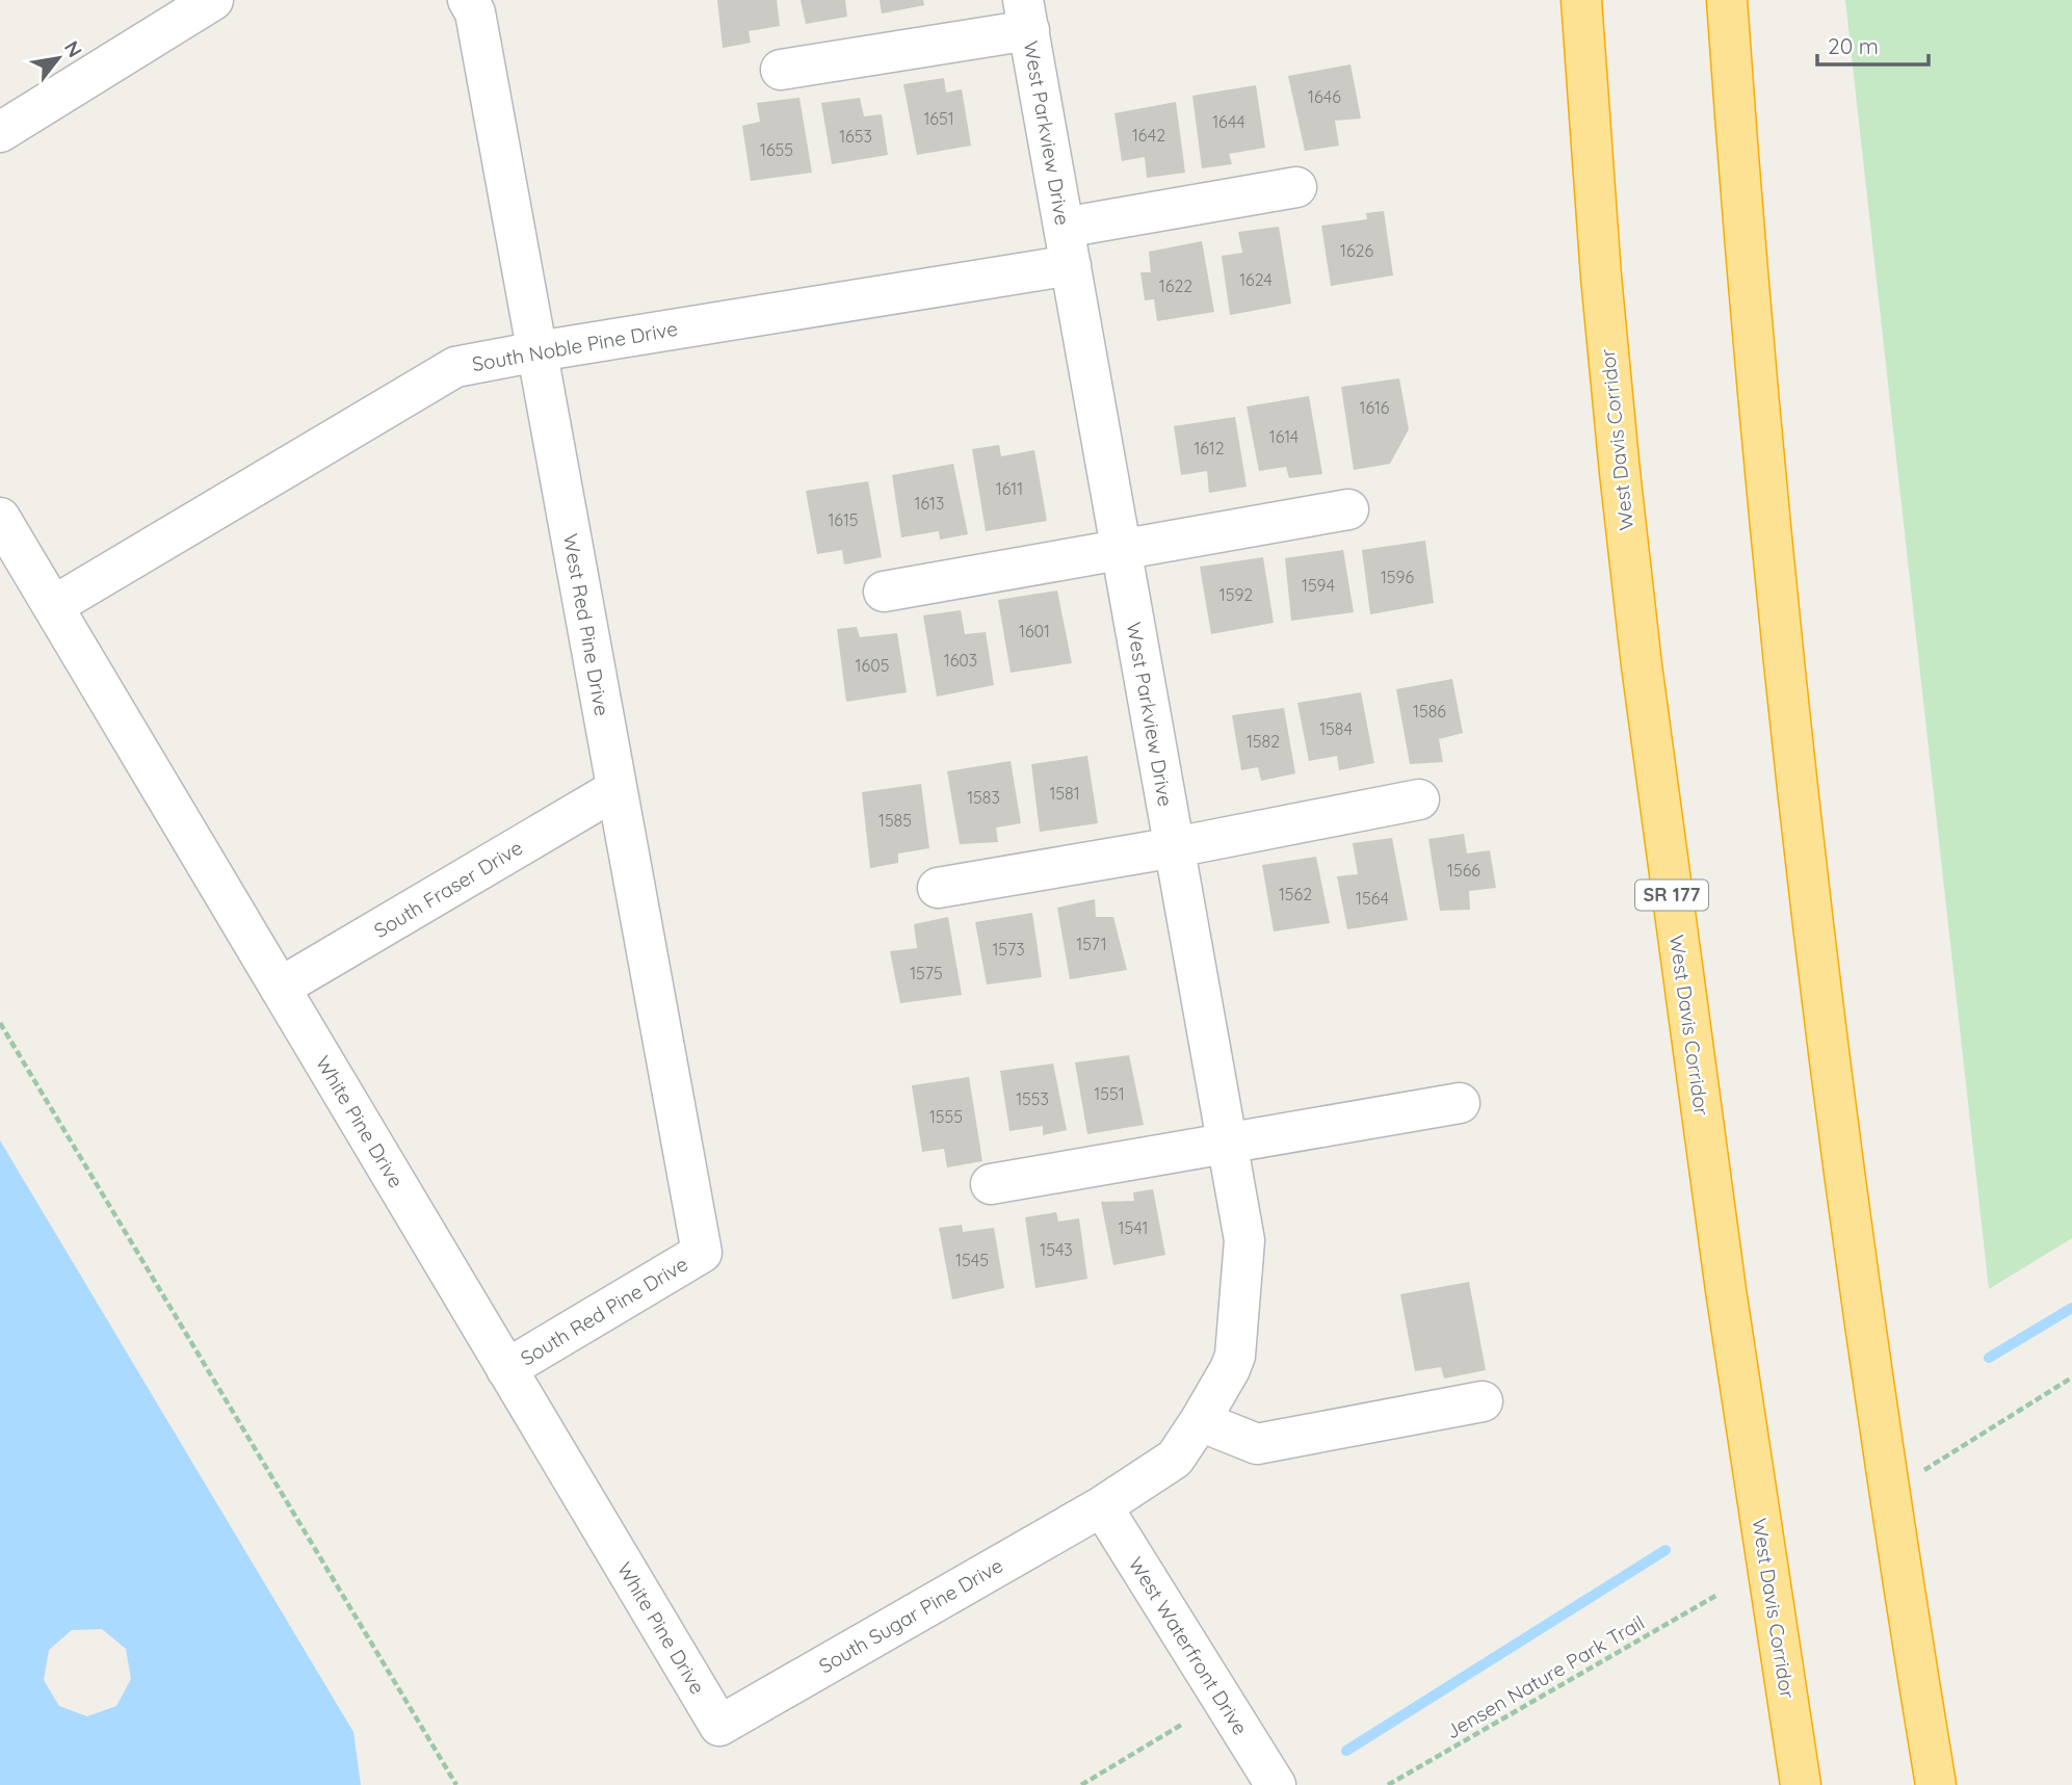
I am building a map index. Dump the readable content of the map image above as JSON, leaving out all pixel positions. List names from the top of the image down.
{
  "streets": {
    "highway": ["West Davis Corridor", "SR 177"],
    "street": [
      "West Parkview Drive",
      "South Noble Pine Drive",
      "West Red Pine Drive",
      "South Fraser Drive",
      "White Pine Drive",
      "South Red Pine Drive",
      "South Sugar Pine Drive",
      "West Waterfront Drive"
    ],
    "path": ["Jensen Nature Park Trail"]
  },
  "crossings": [
    ["West Parkview Drive", "South Noble Pine Drive"],
    ["West Parkview Drive", "South Sugar Pine Drive"],
    ["South Noble Pine Drive", "West Red Pine Drive"],
    ["South Noble Pine Drive", "White Pine Drive"],
    ["West Red Pine Drive", "South Fraser Drive"],
    ["West Red Pine Drive", "South Red Pine Drive"],
    ["South Fraser Drive", "White Pine Drive"],
    ["White Pine Drive", "South Red Pine Drive"],
    ["White Pine Drive", "South Sugar Pine Drive"],
    ["South Sugar Pine Drive", "West Waterfront Drive"]
  ],
  "house_numbers": [
    "1646",
    "1651",
    "1644",
    "1642",
    "1653",
    "1655",
    "1626",
    "1624",
    "1622",
    "1616",
    "1614",
    "1612",
    "1611",
    "1613",
    "1615",
    "1596",
    "1594",
    "1592",
    "1601",
    "1603",
    "1605",
    "1586",
    "1584",
    "1582",
    "1581",
    "1583",
    "1585",
    "1566",
    "1562",
    "1564",
    "1571",
    "1573",
    "1575",
    "1551",
    "1553",
    "1555",
    "1541",
    "1543",
    "1545"
  ],
  "scale_bar": "20 m",
  "north": "top right"
}
